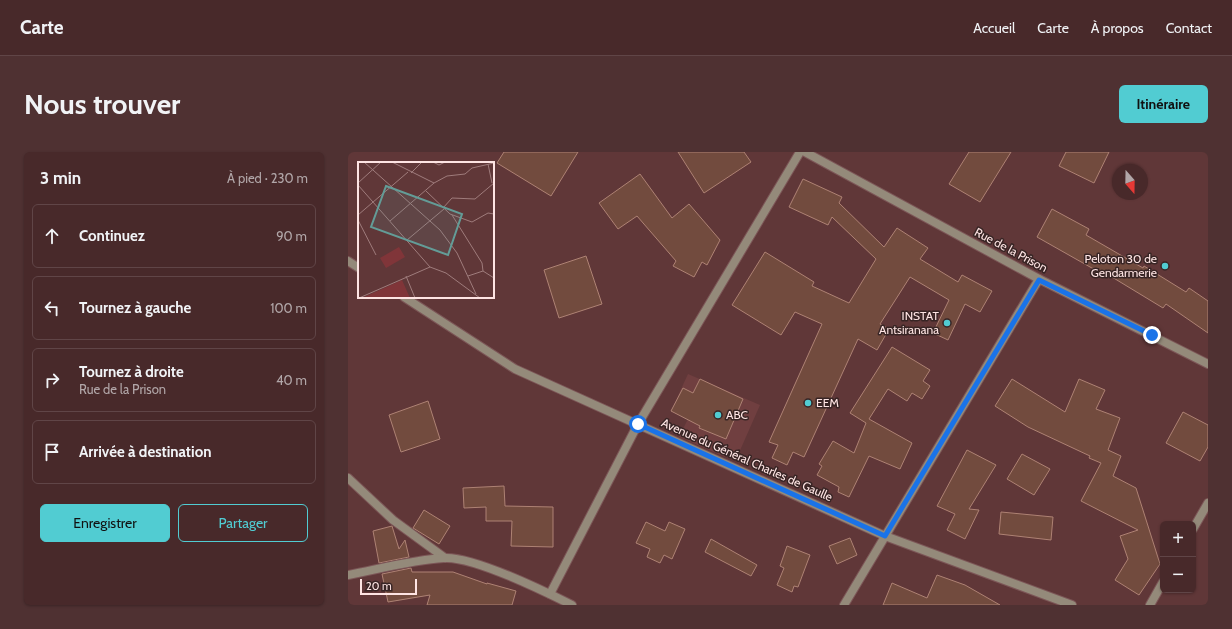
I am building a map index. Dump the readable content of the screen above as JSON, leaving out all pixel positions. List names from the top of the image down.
{
  "streets": {
    "street": ["Rue de la Prison", "Avenue du Général Charles de Gaulle"]
  },
  "places": [
    "Peloton 30 de Gendarmerie",
    "INSTAT Antsiranana",
    "EEM",
    "ABC"
  ],
  "scale_bar": "20 m",
  "north": "bottom",
  "page": {
    "header": "Carte",
    "nav": [
      "Accueil",
      "Carte",
      "À propos",
      "Contact"
    ],
    "buttons": [
      "Itinéraire",
      ["Enregistrer", "Partager"]
    ],
    "title": "Nous trouver",
    "heading": ["3 min", "À pied · 230 m"],
    "list": [
      ["Continuez", "90 m"],
      ["Tournez à gauche", "100 m"],
      ["Tournez à droite", "Rue de la Prison", "40 m"],
      "Arrivée à destination"
    ],
    "map_buttons": ["+", "−"],
    "scale": "20 m"
  }
}
